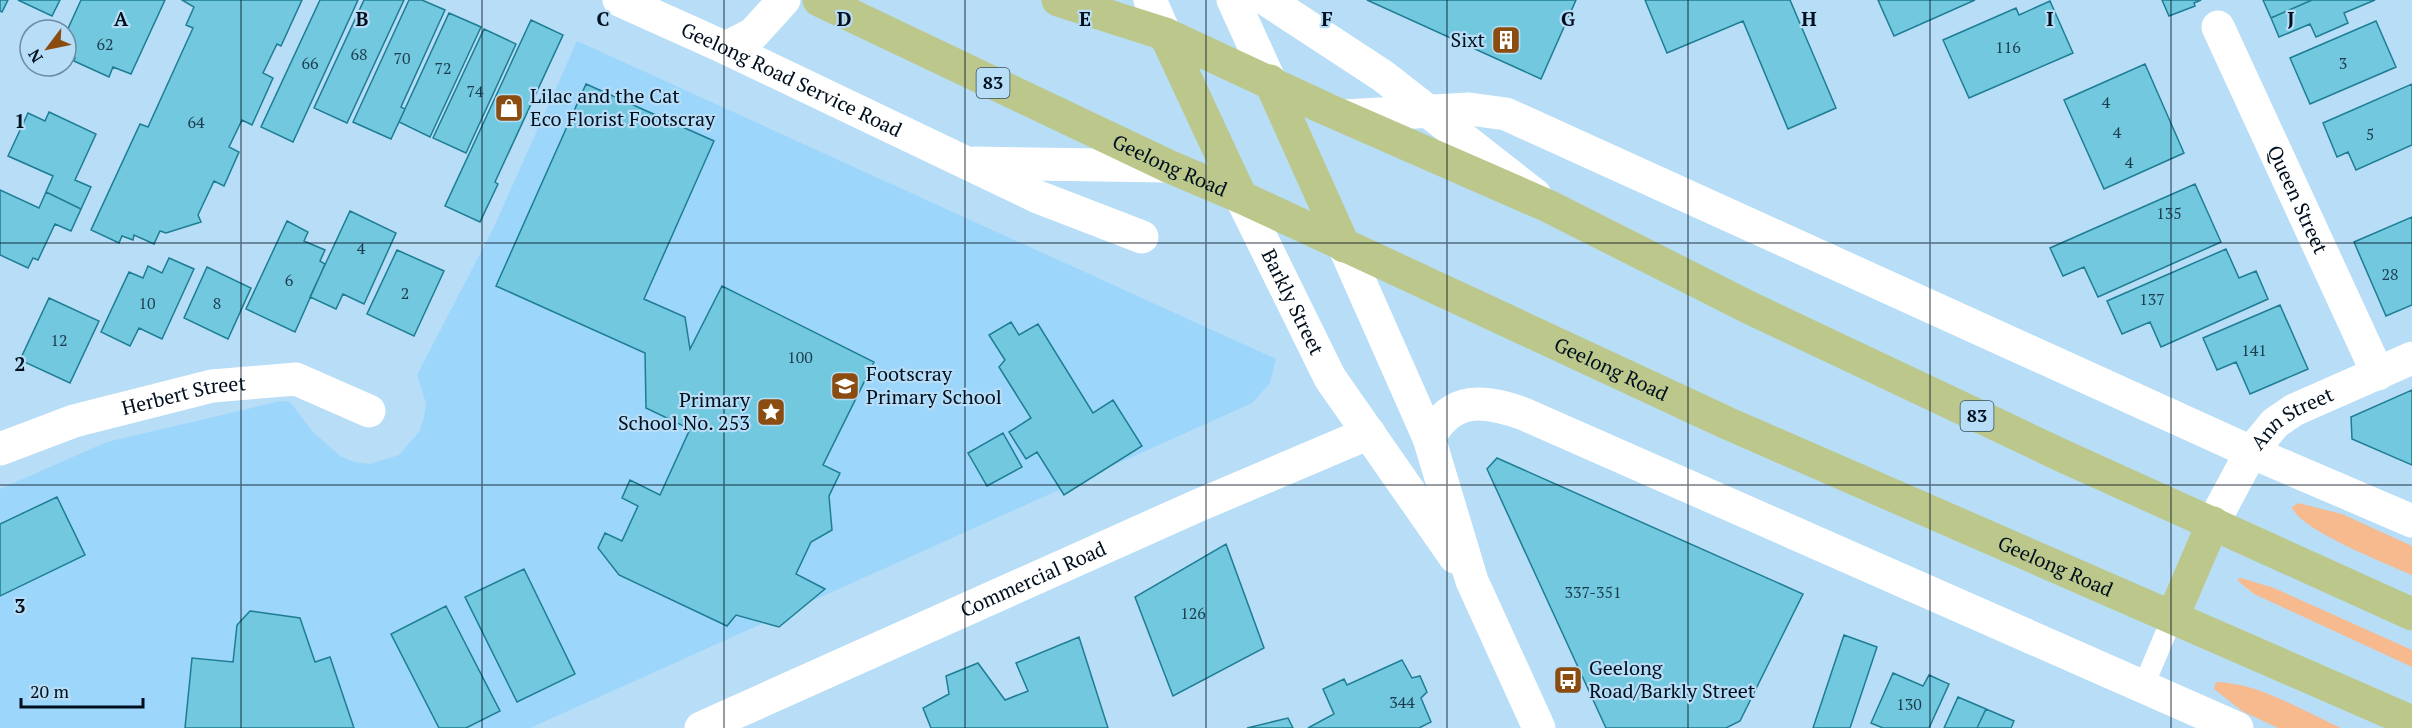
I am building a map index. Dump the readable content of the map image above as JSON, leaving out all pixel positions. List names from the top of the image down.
{
  "streets": {
    "highway": ["83", "Geelong Road", "Barkly Street"],
    "street": [
      "Geelong Road Service Road",
      "Queen Street",
      "Herbert Street",
      "Ann Street",
      "Commercial Road"
    ]
  },
  "crossings": [
    ["Geelong Road Service Road", "Geelong Road"],
    ["83", "Barkly Street"],
    ["83", "Ann Street"],
    ["Geelong Road", "Barkly Street"],
    ["Queen Street", "Ann Street"],
    ["Barkly Street", "Commercial Road"]
  ],
  "places": {
    "building": ["Sixt"],
    "shop": ["Lilac and the Cat Eco Florist Footscray"],
    "school or university": ["Footscray Primary School"],
    "place": ["Primary School No. 253"],
    "bus stop": ["Geelong Road/Barkly Street"]
  },
  "house_numbers": [
    "62",
    "116",
    "68",
    "70",
    "66",
    "3",
    "72",
    "74",
    "4",
    "64",
    "4",
    "5",
    "4",
    "135",
    "4",
    "28",
    "6",
    "2",
    "137",
    "10",
    "8",
    "12",
    "141",
    "100",
    "337-351",
    "126",
    "344",
    "130"
  ],
  "scale_bar": "20 m",
  "north": "bottom left",
  "grid": {
    "columns": [
      "A",
      "B",
      "C",
      "D",
      "E",
      "F",
      "G",
      "H",
      "I",
      "J"
    ],
    "rows": ["1", "2", "3"]
  }
}
